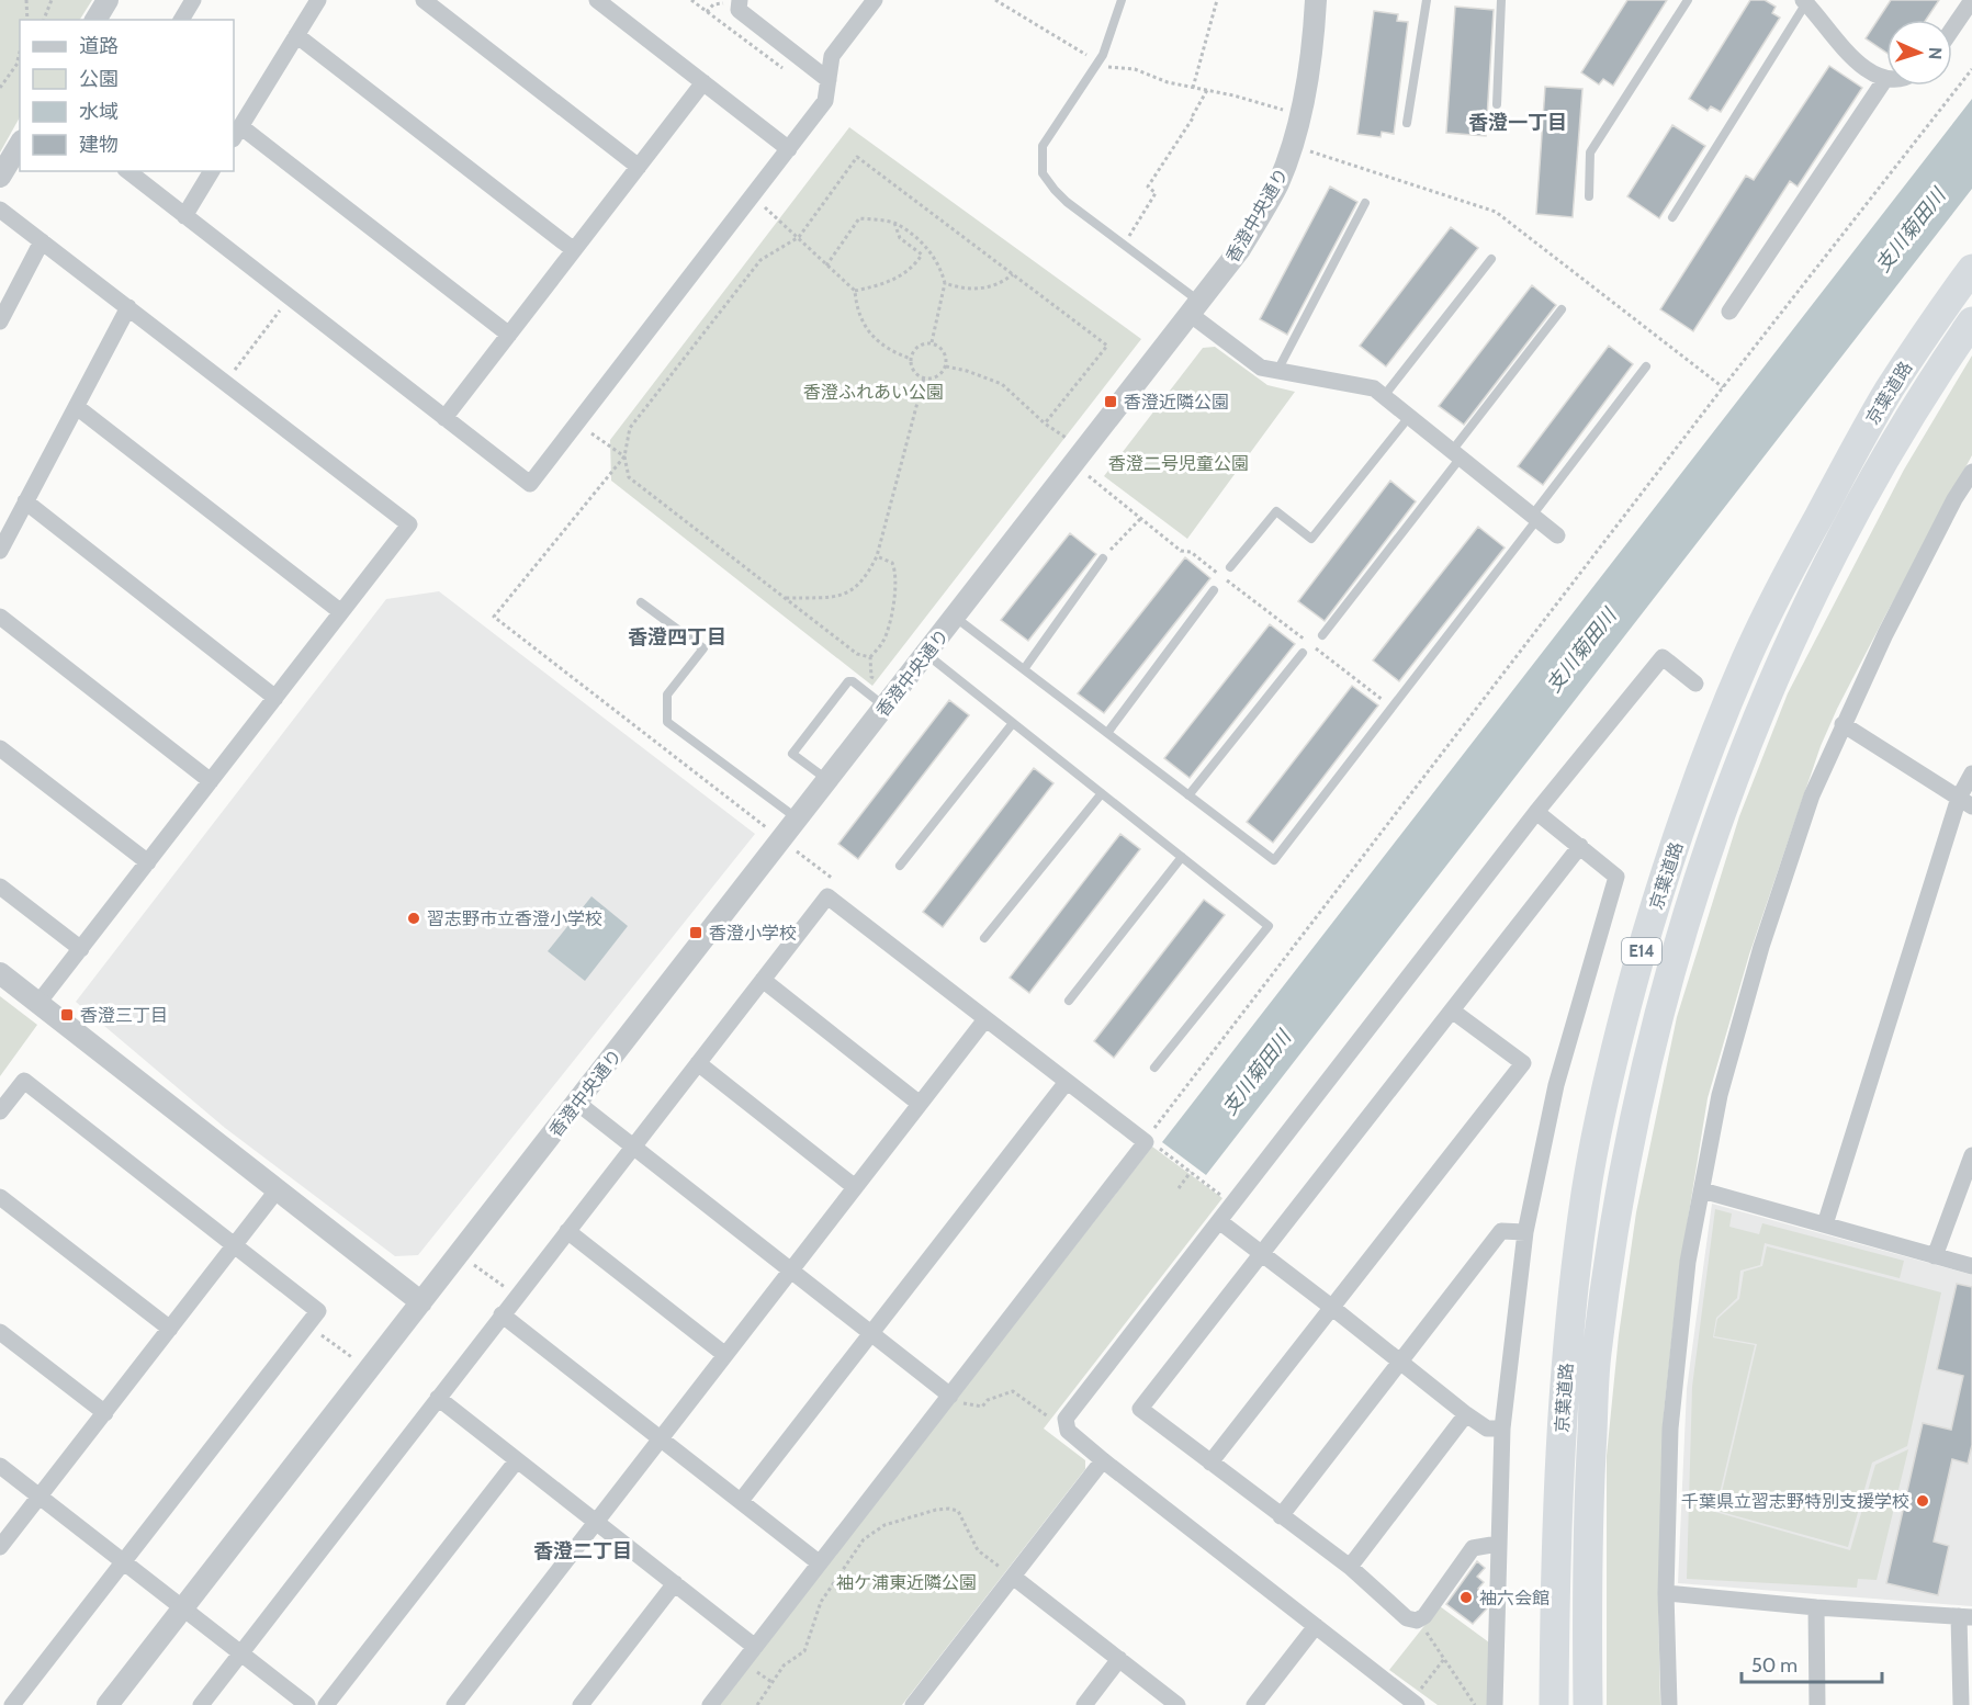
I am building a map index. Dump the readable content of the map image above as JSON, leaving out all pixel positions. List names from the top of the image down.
{
  "streets": {
    "highway": ["京葉道路", "E14"],
    "street": ["香澄中央通り"]
  },
  "districts": ["香澄一丁目", "香澄四丁目", "香澄二丁目"],
  "water": ["支川菊田川"],
  "parks": ["香澄ふれあい公園", "香澄二号児童公園", "袖ケ浦東近隣公園"],
  "places": {
    "transit": ["香澄近隣公園", "香澄小学校", "香澄三丁目"],
    "other": ["習志野市立香澄小学校", "千葉県立習志野特別支援学校", "袖六会館"]
  },
  "legend": [
    "道路",
    "公園",
    "水域",
    "建物"
  ],
  "scale_bar": "50 m",
  "north": "right"
}
